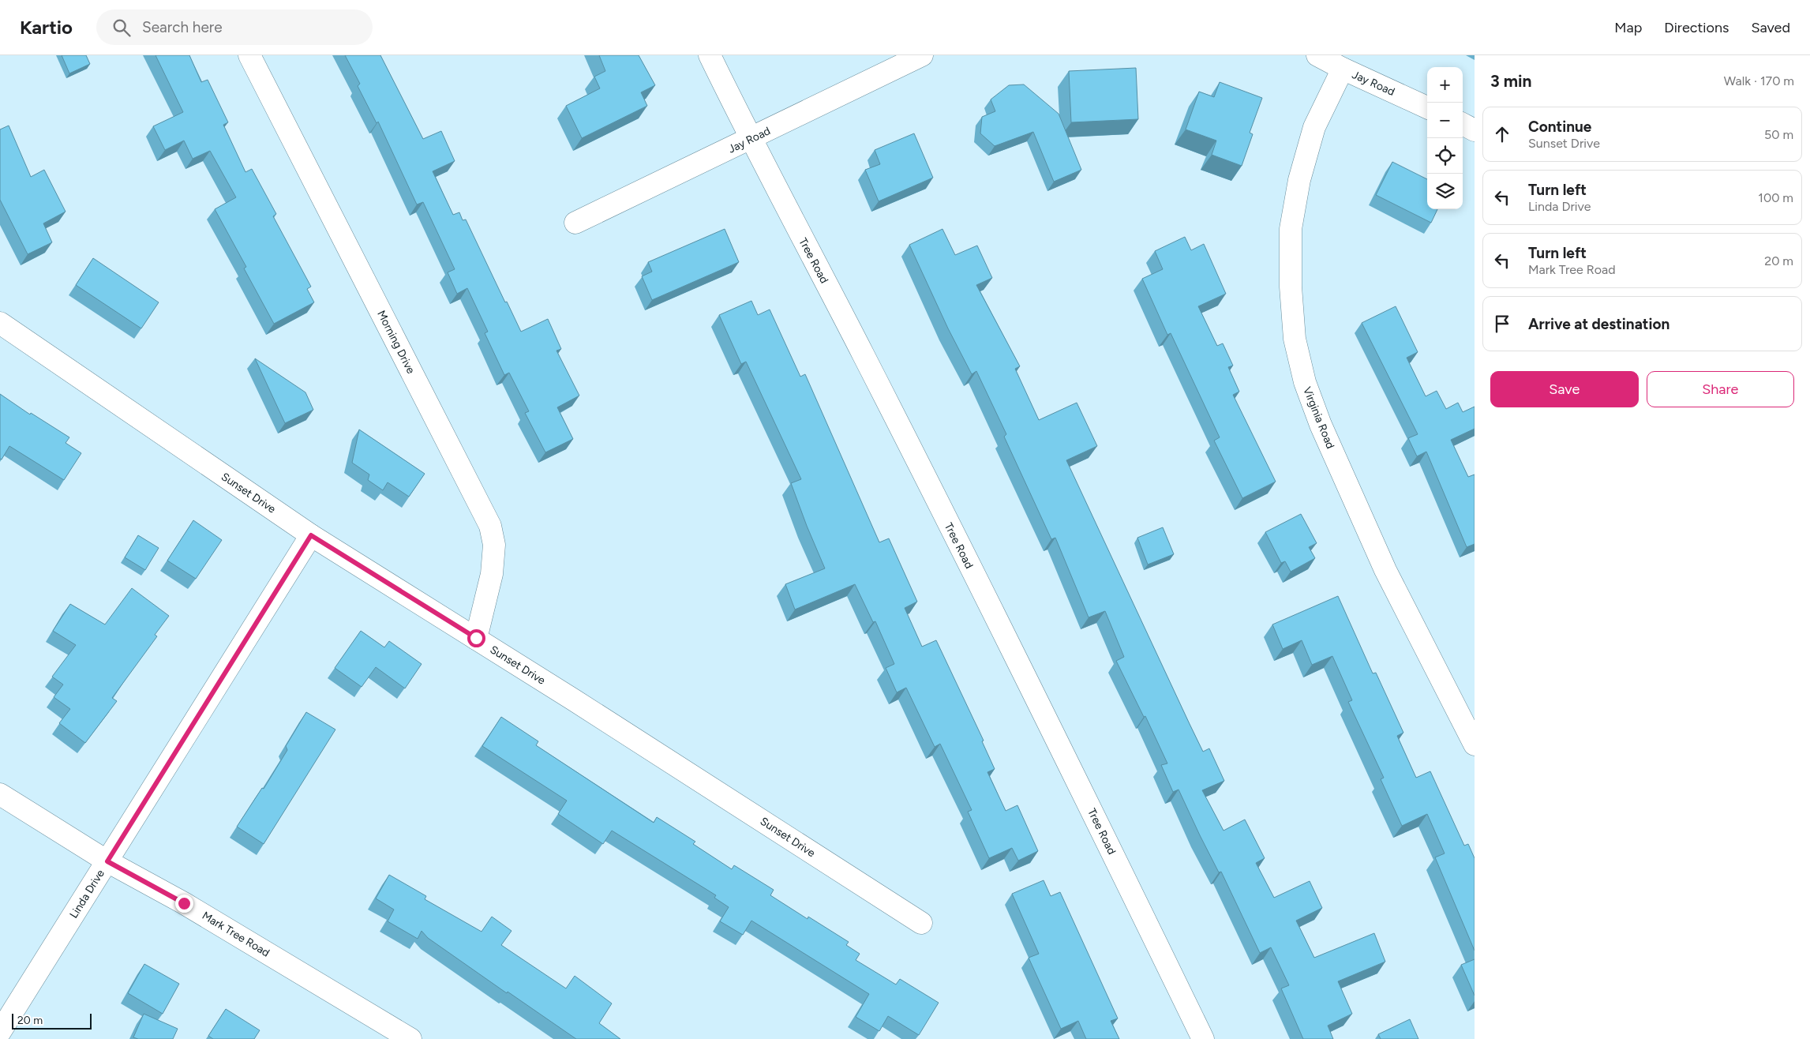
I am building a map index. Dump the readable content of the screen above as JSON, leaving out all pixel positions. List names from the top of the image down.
{
  "streets": {
    "street": [
      "Jay Road",
      "Tree Road",
      "Morning Drive",
      "Virginia Road",
      "Sunset Drive",
      "Linda Drive",
      "Mark Tree Road"
    ]
  },
  "crossings": [
    ["Jay Road", "Tree Road"],
    ["Jay Road", "Virginia Road"],
    ["Morning Drive", "Sunset Drive"],
    ["Sunset Drive", "Linda Drive"],
    ["Linda Drive", "Mark Tree Road"]
  ],
  "scale_bar": "20 m",
  "page": {
    "header": "Kartio",
    "search": "Search here",
    "nav": ["Map", "Directions", "Saved"],
    "heading": ["3 min", "Walk · 170 m"],
    "map_buttons": ["+", "−"],
    "list": [
      ["Continue", "Sunset Drive", "50 m"],
      ["Turn left", "Linda Drive", "100 m"],
      ["Turn left", "Mark Tree Road", "20 m"],
      "Arrive at destination"
    ],
    "buttons": ["Save", "Share"],
    "scale": "20 m"
  }
}
